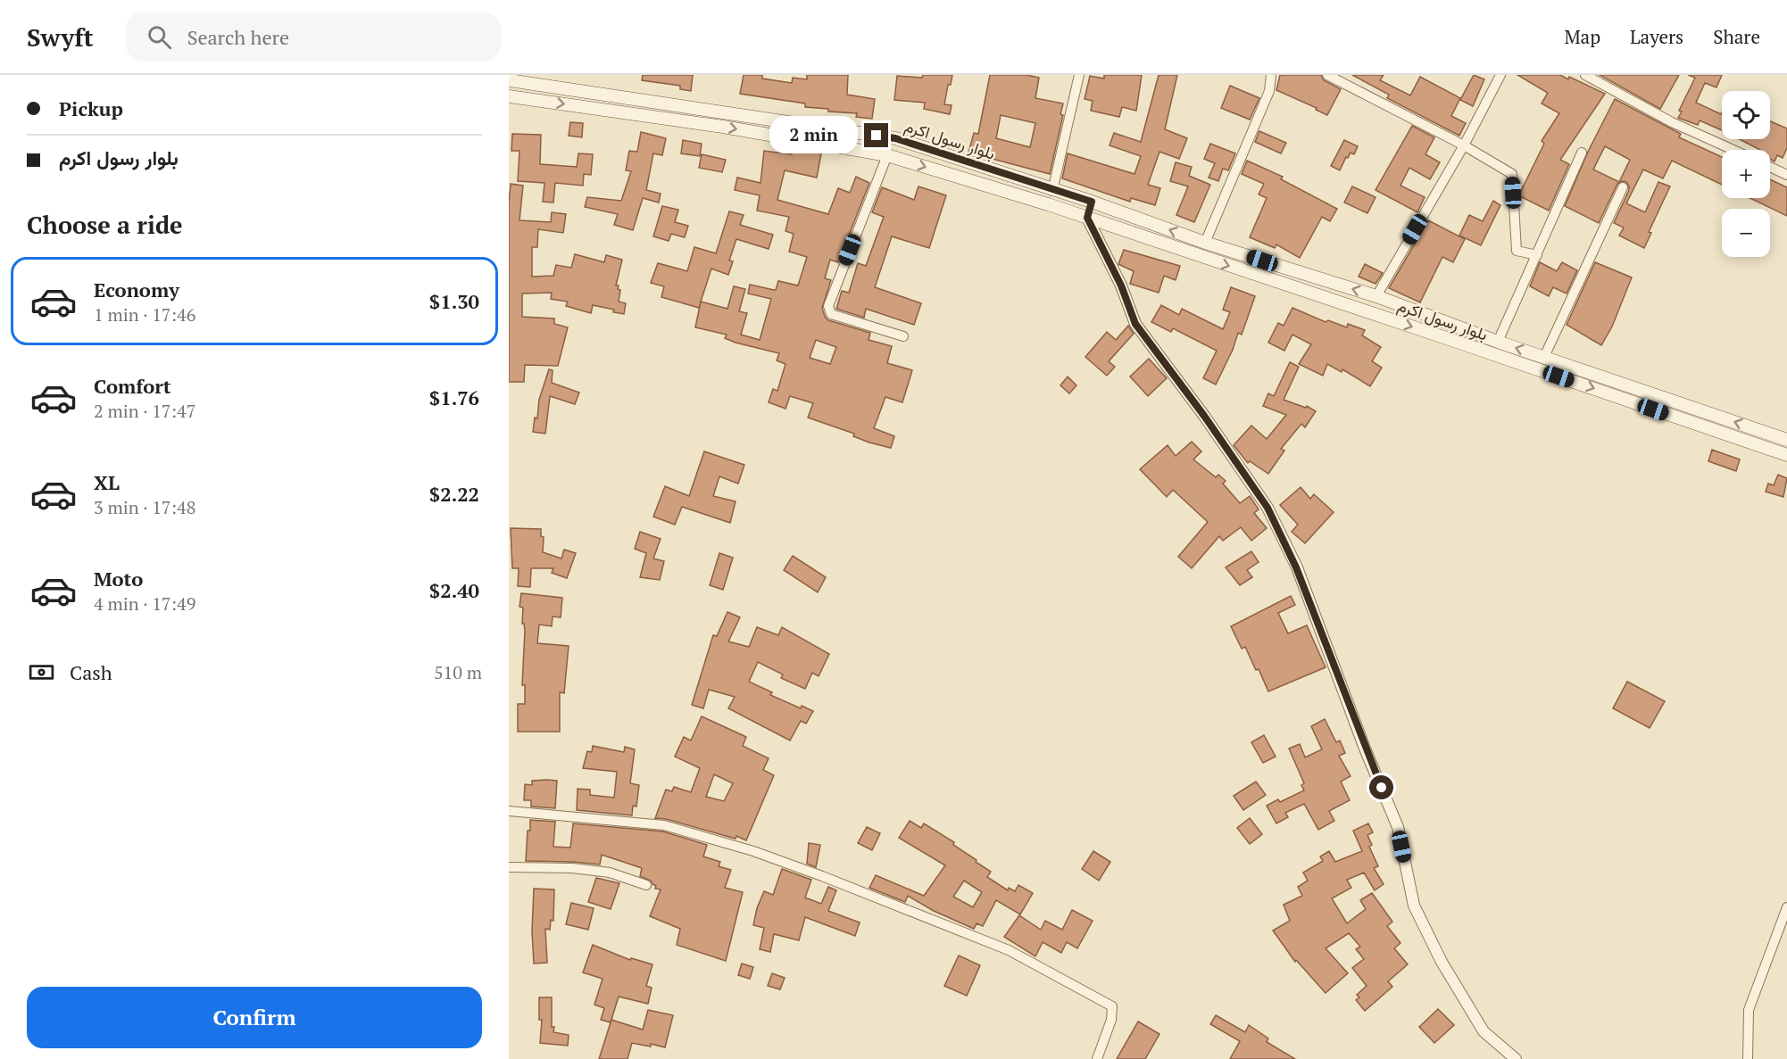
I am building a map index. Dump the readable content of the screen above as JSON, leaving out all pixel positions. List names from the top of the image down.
{
  "streets": {
    "main road": ["بلوار رسول اکرم"]
  },
  "page": {
    "header": "Swyft",
    "search": "Search here",
    "nav": ["Map", "Layers", "Share"],
    "banner": ["Pickup", "بلوار رسول اکرم"],
    "map_buttons": ["+", "−"],
    "bubble": "2 min",
    "heading": "Choose a ride",
    "list": [
      {
        "name": "Economy",
        "note": "1 min · 17:46",
        "value": "$1.30"
      },
      {
        "name": "Comfort",
        "note": "2 min · 17:47",
        "value": "$1.76"
      },
      {
        "name": "XL",
        "note": "3 min · 17:48",
        "value": "$2.22"
      },
      {
        "name": "Moto",
        "note": "4 min · 17:49",
        "value": "$2.40"
      }
    ],
    "pay": ["Cash", "510 m"],
    "buttons": "Confirm"
  }
}
